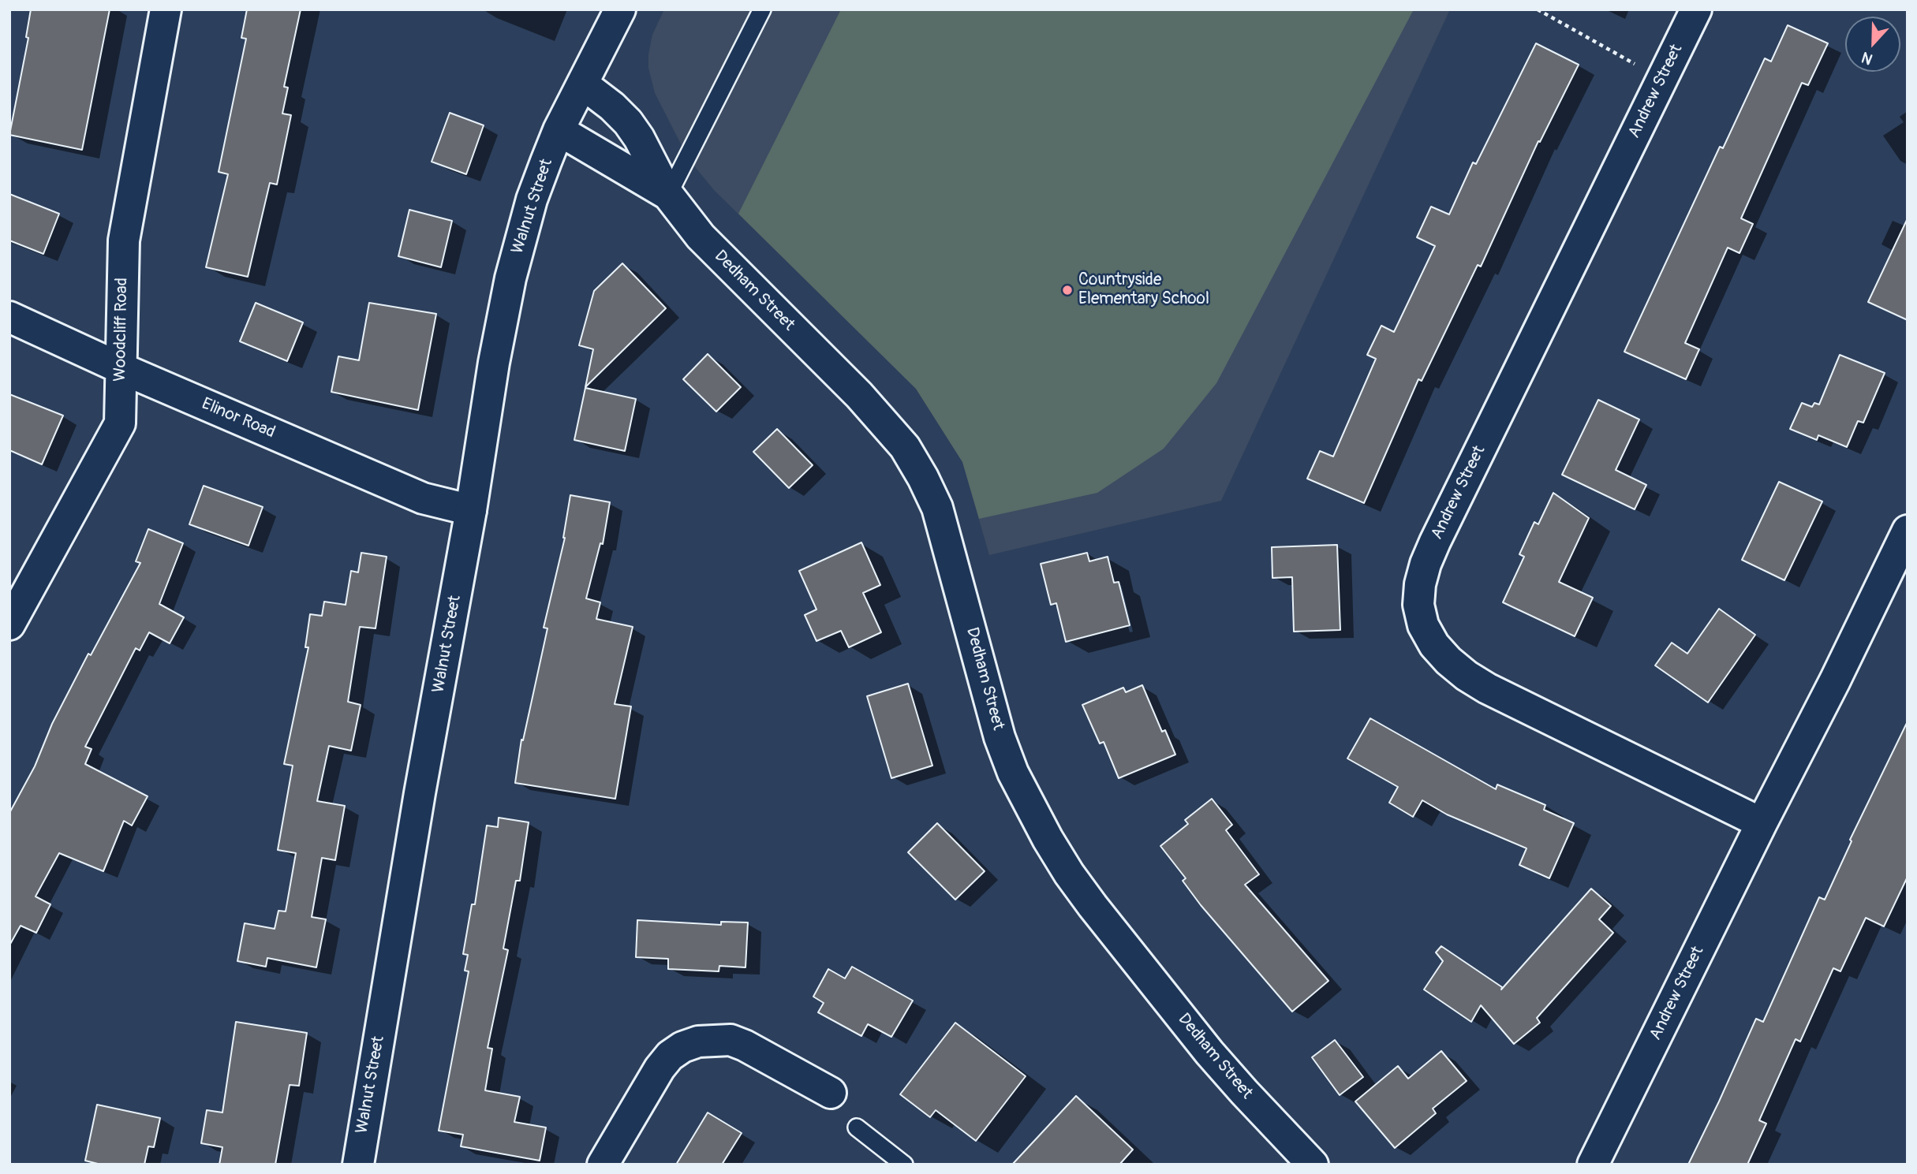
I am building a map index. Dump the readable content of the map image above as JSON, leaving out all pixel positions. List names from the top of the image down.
{
  "streets": {
    "street": [
      "Andrew Street",
      "Walnut Street",
      "Dedham Street",
      "Woodcliff Road",
      "Elinor Road"
    ]
  },
  "crossings": [
    ["Walnut Street", "Dedham Street"],
    ["Walnut Street", "Elinor Road"],
    ["Woodcliff Road", "Elinor Road"]
  ],
  "places": ["Countryside Elementary School"],
  "north": "bottom"
}
